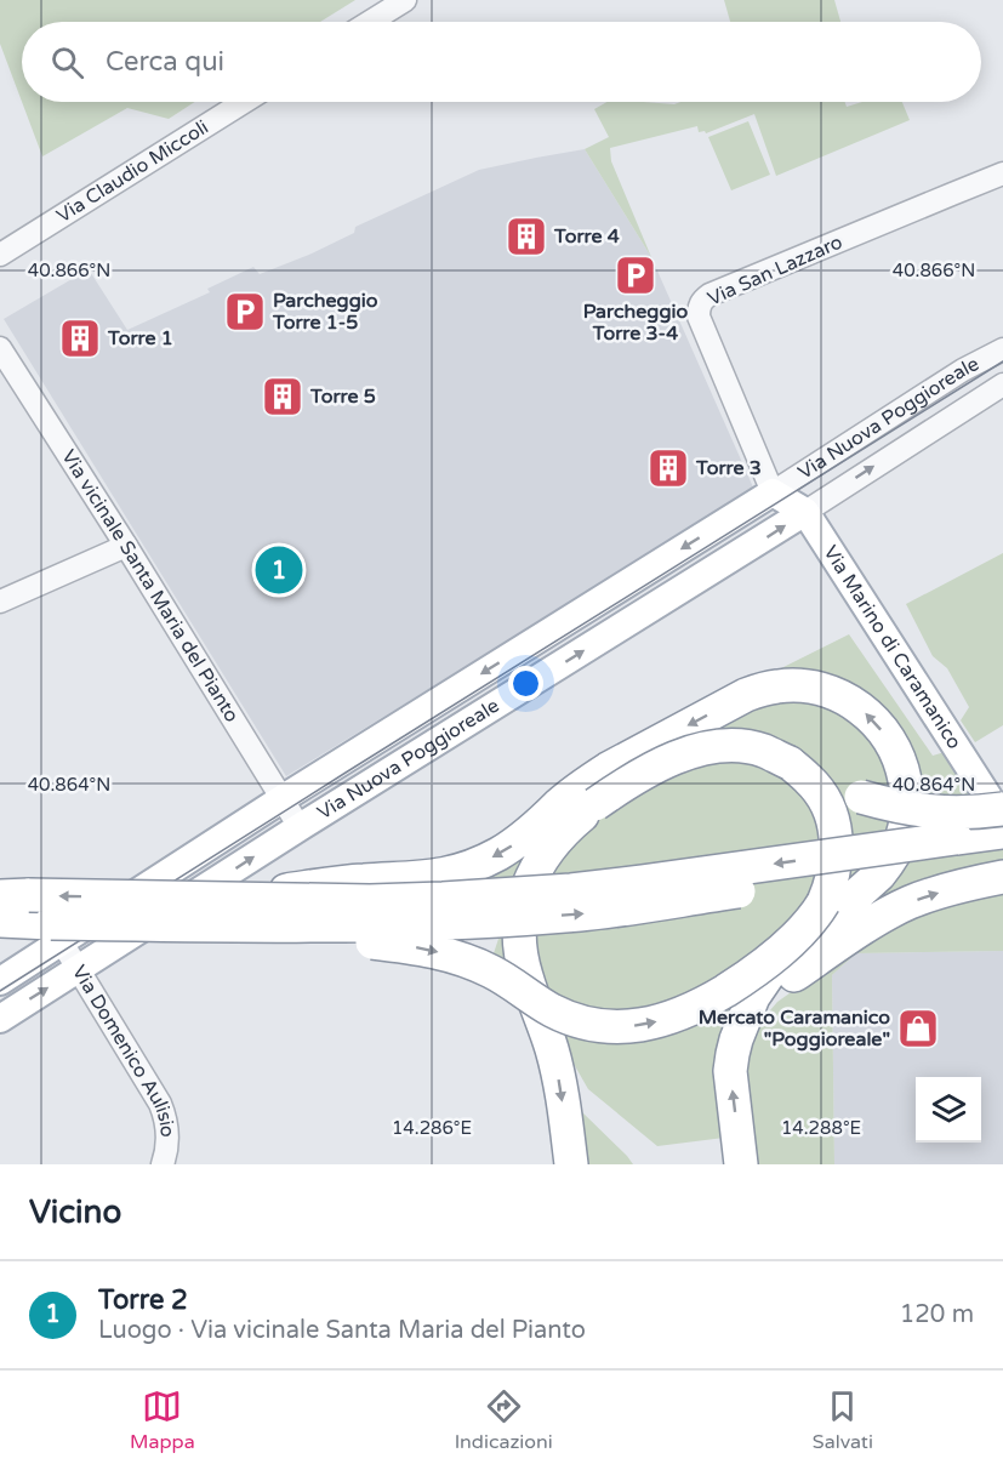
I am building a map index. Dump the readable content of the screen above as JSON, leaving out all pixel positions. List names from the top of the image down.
{
  "streets": {
    "main road": ["Via Nuova Poggioreale", "Via Marino di Caramanico"],
    "street": [
      "Via Claudio Miccoli",
      "Via San Lazzaro",
      "Via vicinale Santa Maria del Pianto",
      "Via Domenico Aulisio"
    ]
  },
  "crossings": [
    ["Via San Lazzaro", "Via Nuova Poggioreale"],
    ["Via Nuova Poggioreale", "Via vicinale Santa Maria del Pianto"],
    ["Via Nuova Poggioreale", "Via Marino di Caramanico"],
    ["Via Nuova Poggioreale", "Via Domenico Aulisio"]
  ],
  "places": {
    "building": [
      "Torre 4",
      "Torre 1",
      "Torre 5",
      "Torre 3"
    ],
    "parking": ["Parcheggio Torre 3-4", "Parcheggio Torre 1-5"],
    "shop": ["Mercato Caramanico \"Poggioreale\""]
  },
  "page": {
    "search": "Cerca qui",
    "pins": "1",
    "heading": "Vicino",
    "list": [
      {
        "mark": "1",
        "name": "Torre 2",
        "note": "Luogo · Via vicinale Santa Maria del Pianto",
        "value": "120 m"
      }
    ],
    "nav": ["Mappa", "Indicazioni", "Salvati"]
  },
  "coordinates": [
    "40.866°N",
    "40.864°N",
    "14.286°E",
    "14.288°E"
  ]
}
